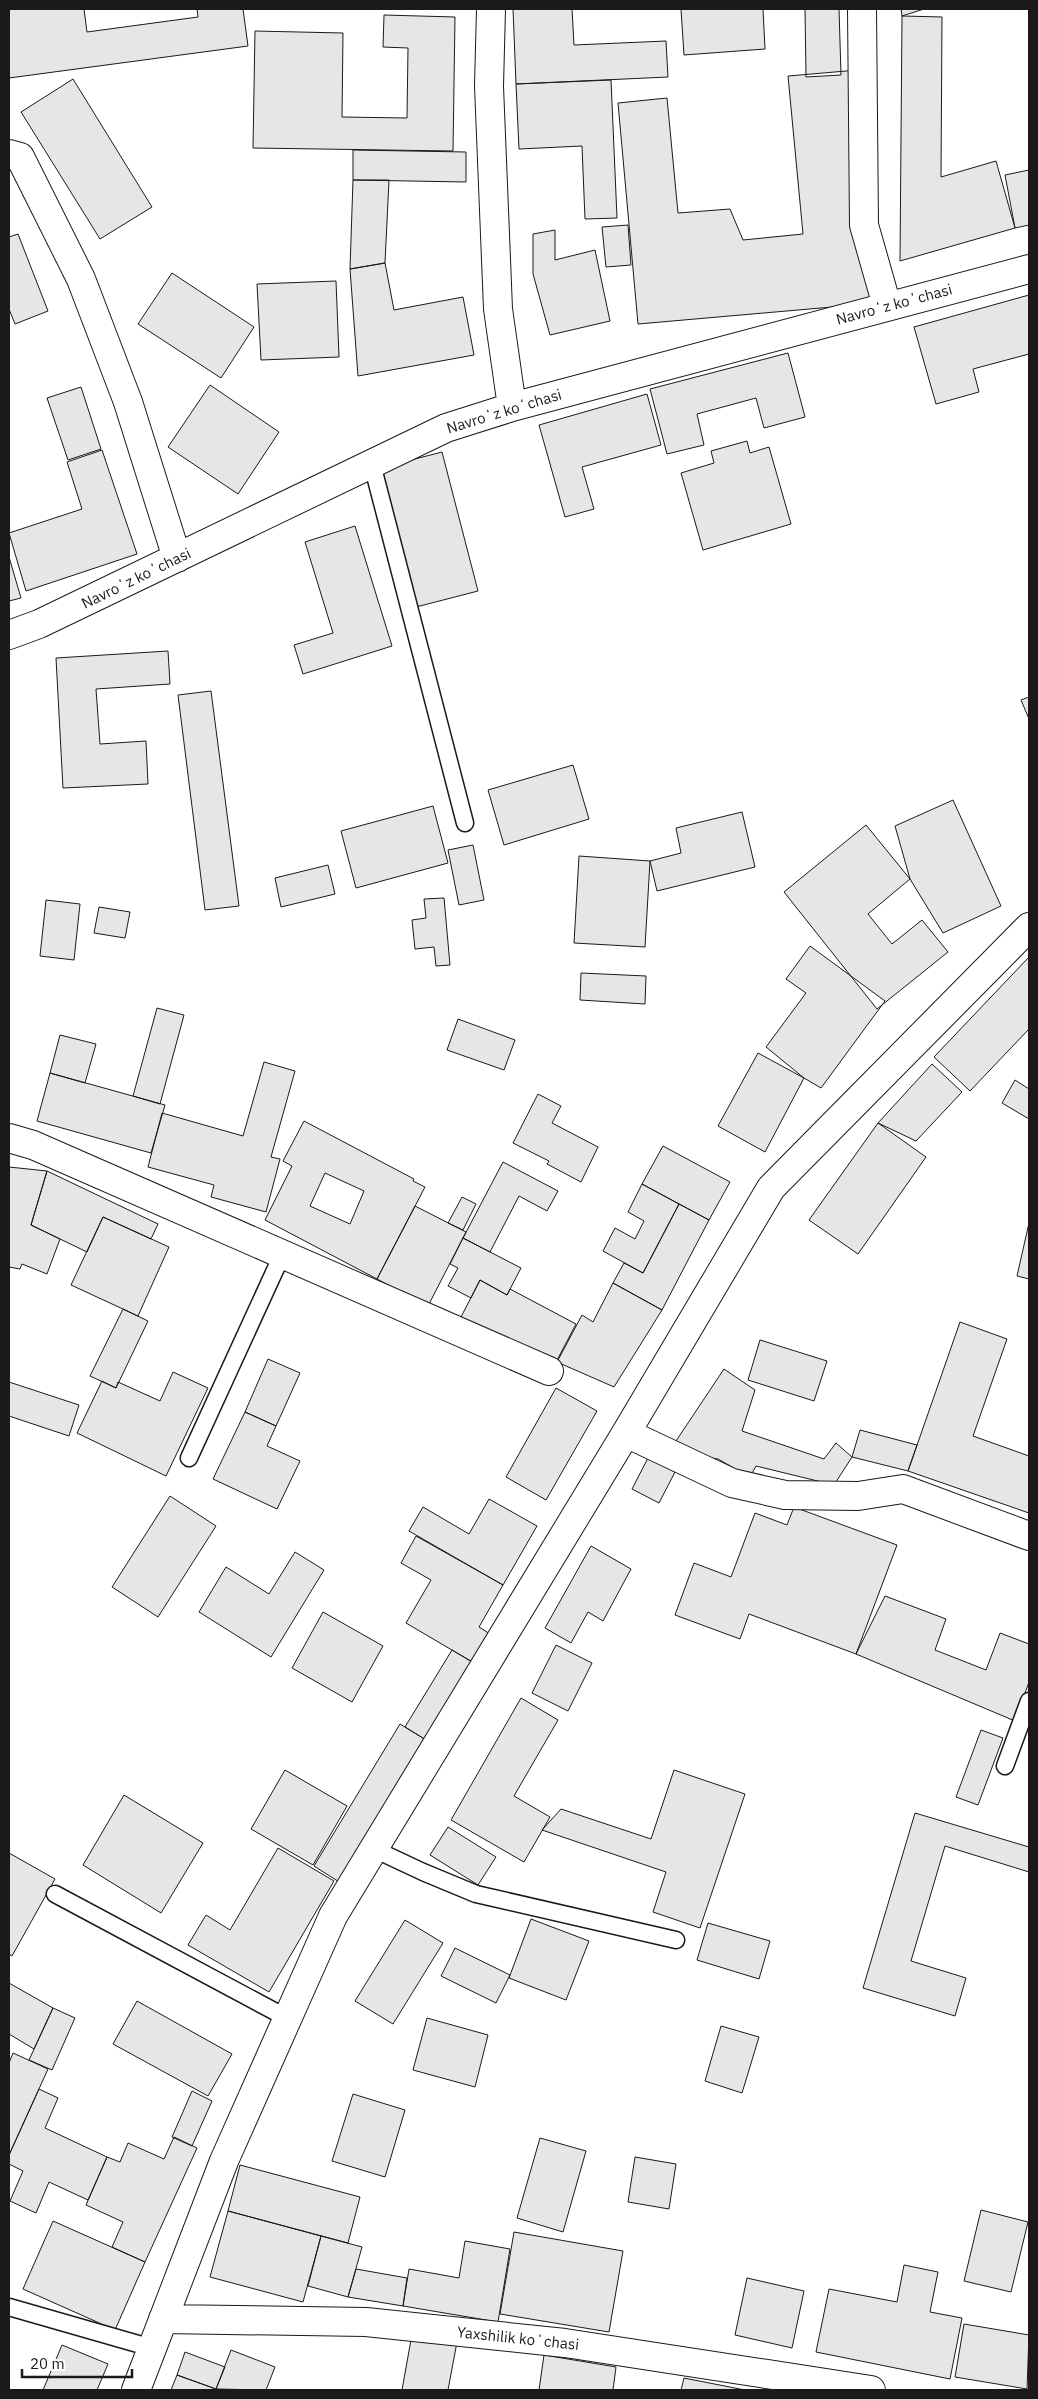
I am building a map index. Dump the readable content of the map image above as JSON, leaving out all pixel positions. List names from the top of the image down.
{
  "streets": {
    "street": ["Navroʻz koʻchasi", "Yaxshilik koʻchasi"]
  },
  "scale_bar": "20 m"
}
